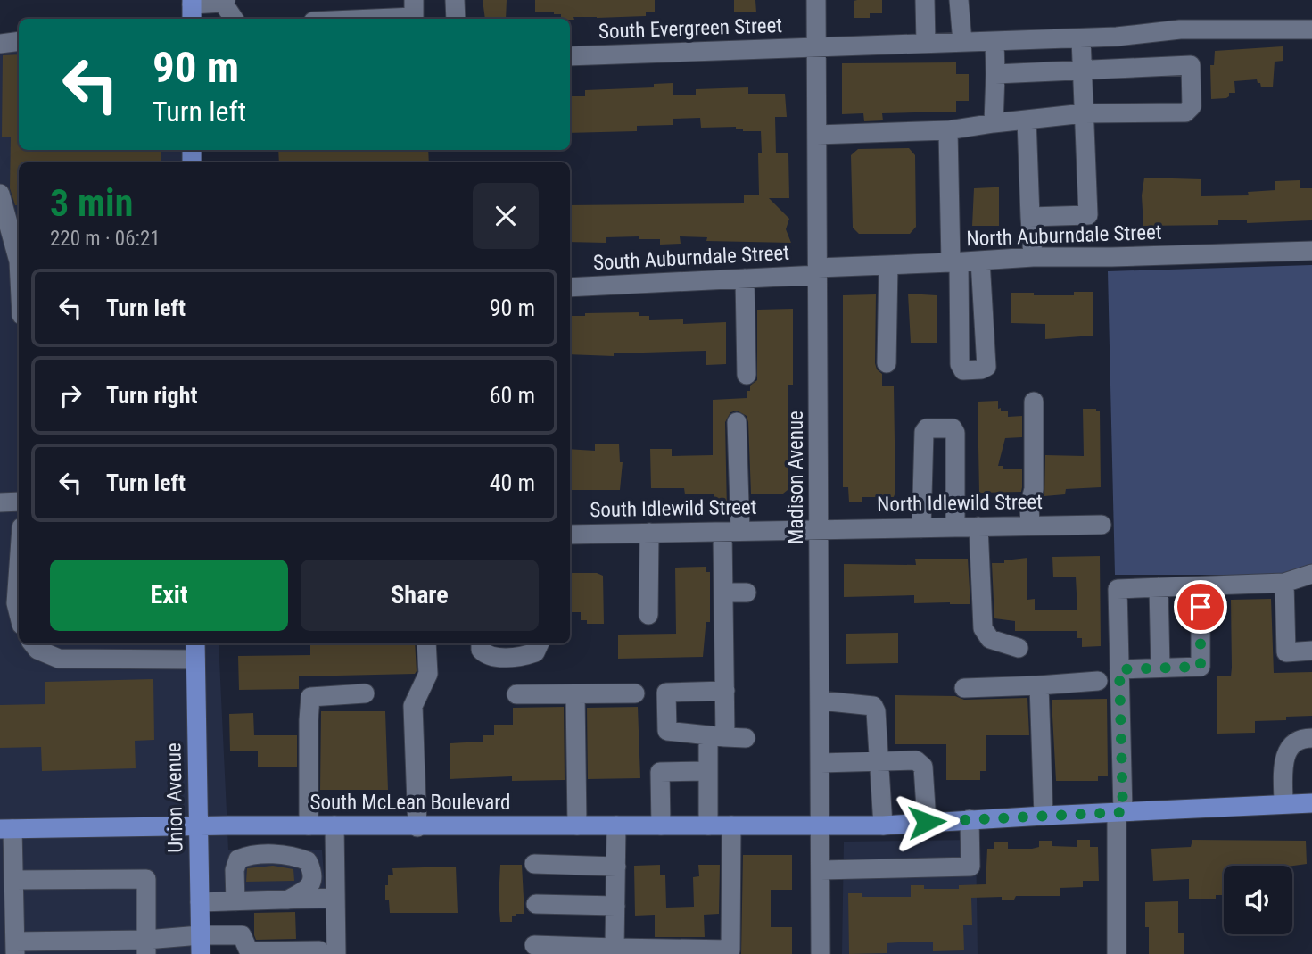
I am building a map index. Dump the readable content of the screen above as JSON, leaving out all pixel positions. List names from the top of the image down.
{
  "streets": {
    "main road": ["Union Avenue", "South McLean Boulevard"],
    "street": [
      "South Evergreen Street",
      "North Auburndale Street",
      "South Auburndale Street",
      "Madison Avenue",
      "North Idlewild Street",
      "South Idlewild Street"
    ]
  },
  "crossings": [
    ["South Evergreen Street", "Madison Avenue"],
    ["North Auburndale Street", "South Auburndale Street"],
    ["North Auburndale Street", "Madison Avenue"],
    ["South Auburndale Street", "Madison Avenue"],
    ["Madison Avenue", "North Idlewild Street"],
    ["Madison Avenue", "South Idlewild Street"],
    ["Madison Avenue", "South McLean Boulevard"],
    ["North Idlewild Street", "South Idlewild Street"],
    ["Union Avenue", "South McLean Boulevard"]
  ],
  "page": {
    "turn": ["90 m", "Turn left"],
    "heading": ["3 min", "220 m · 06:21"],
    "list": [
      {
        "name": "Turn left",
        "value": "90 m"
      },
      {
        "name": "Turn right",
        "value": "60 m"
      },
      {
        "name": "Turn left",
        "value": "40 m"
      }
    ],
    "buttons": ["Exit", "Share"]
  }
}
